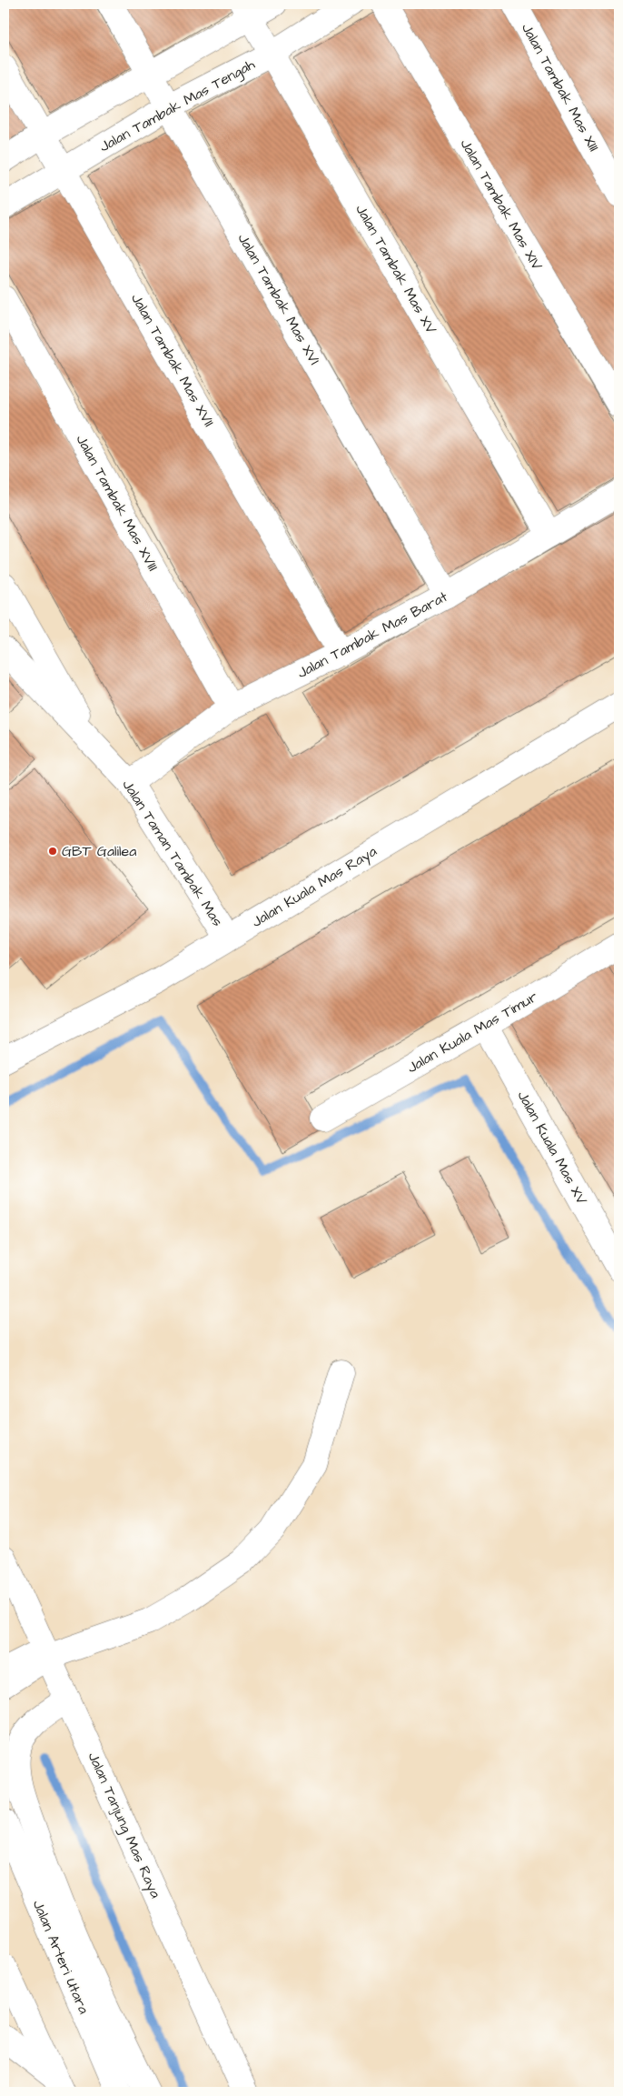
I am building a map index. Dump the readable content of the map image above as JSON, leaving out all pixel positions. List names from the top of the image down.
{
  "streets": {
    "main road": [
      "Jalan Tambak Mas XIII",
      "Jalan Tambak Mas Tengah",
      "Jalan Tambak Mas XIV",
      "Jalan Tambak Mas XV",
      "Jalan Tambak Mas XVI",
      "Jalan Tambak Mas XVII",
      "Jalan Tambak Mas XVIII",
      "Jalan Tambak Mas Barat",
      "Jalan Taman Tambak Mas",
      "Jalan Kuala Mas Raya",
      "Jalan Kuala Mas Timur",
      "Jalan Kuala Mas XV",
      "Jalan Tanjung Mas Raya",
      "Jalan Arteri Utara"
    ]
  },
  "crossings": [
    ["Jalan Tambak Mas Tengah", "Jalan Tambak Mas XV"],
    ["Jalan Tambak Mas Tengah", "Jalan Tambak Mas XVI"],
    ["Jalan Tambak Mas Tengah", "Jalan Tambak Mas XVII"],
    ["Jalan Tambak Mas XV", "Jalan Tambak Mas Barat"],
    ["Jalan Tambak Mas XVI", "Jalan Tambak Mas Barat"],
    ["Jalan Tambak Mas XVII", "Jalan Tambak Mas Barat"],
    ["Jalan Tambak Mas XVIII", "Jalan Tambak Mas Barat"],
    ["Jalan Tambak Mas Barat", "Jalan Taman Tambak Mas"],
    ["Jalan Taman Tambak Mas", "Jalan Kuala Mas Raya"],
    ["Jalan Kuala Mas Timur", "Jalan Kuala Mas XV"]
  ],
  "places": ["GBT Galilea"]
}
